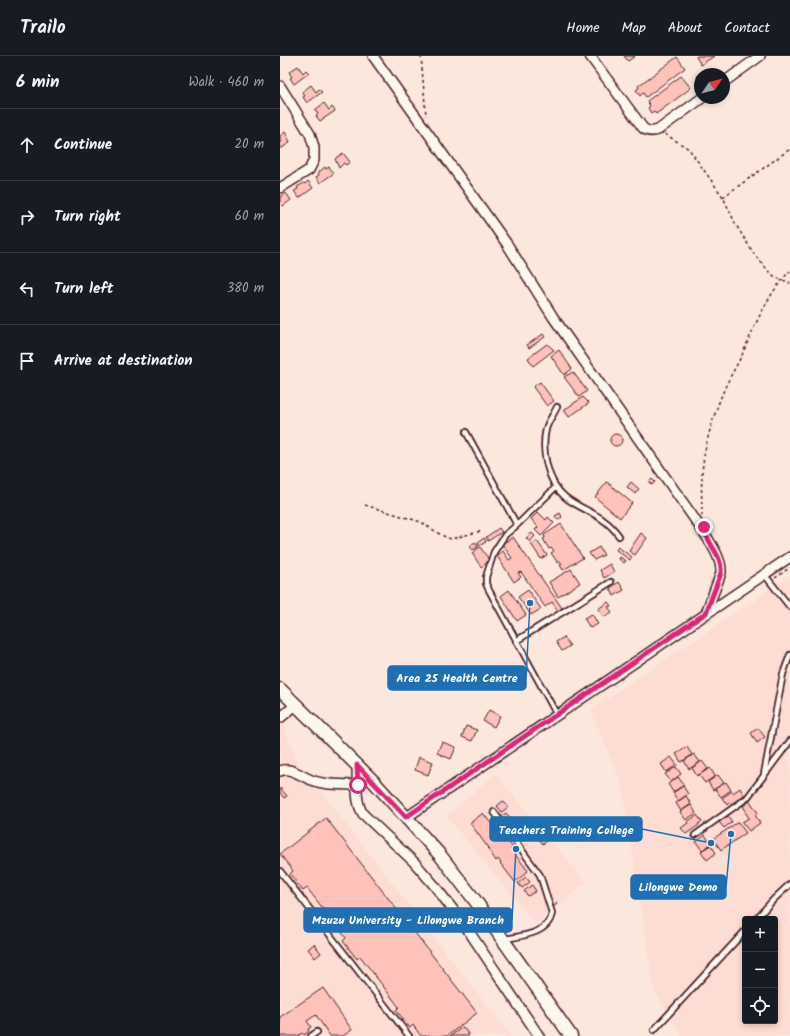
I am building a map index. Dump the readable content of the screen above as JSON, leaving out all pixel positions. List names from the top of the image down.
{
  "places": [
    "Area 25 Health Centre",
    "Lilongwe Demo",
    "Teachers Training College",
    "Mzuzu University - Lilongwe Branch"
  ],
  "north": "top right",
  "page": {
    "header": "Trailo",
    "nav": [
      "Home",
      "Map",
      "About",
      "Contact"
    ],
    "heading": ["6 min", "Walk · 460 m"],
    "list": [
      ["Continue", "20 m"],
      ["Turn right", "60 m"],
      ["Turn left", "380 m"],
      "Arrive at destination"
    ],
    "map_buttons": ["+", "−"]
  }
}
